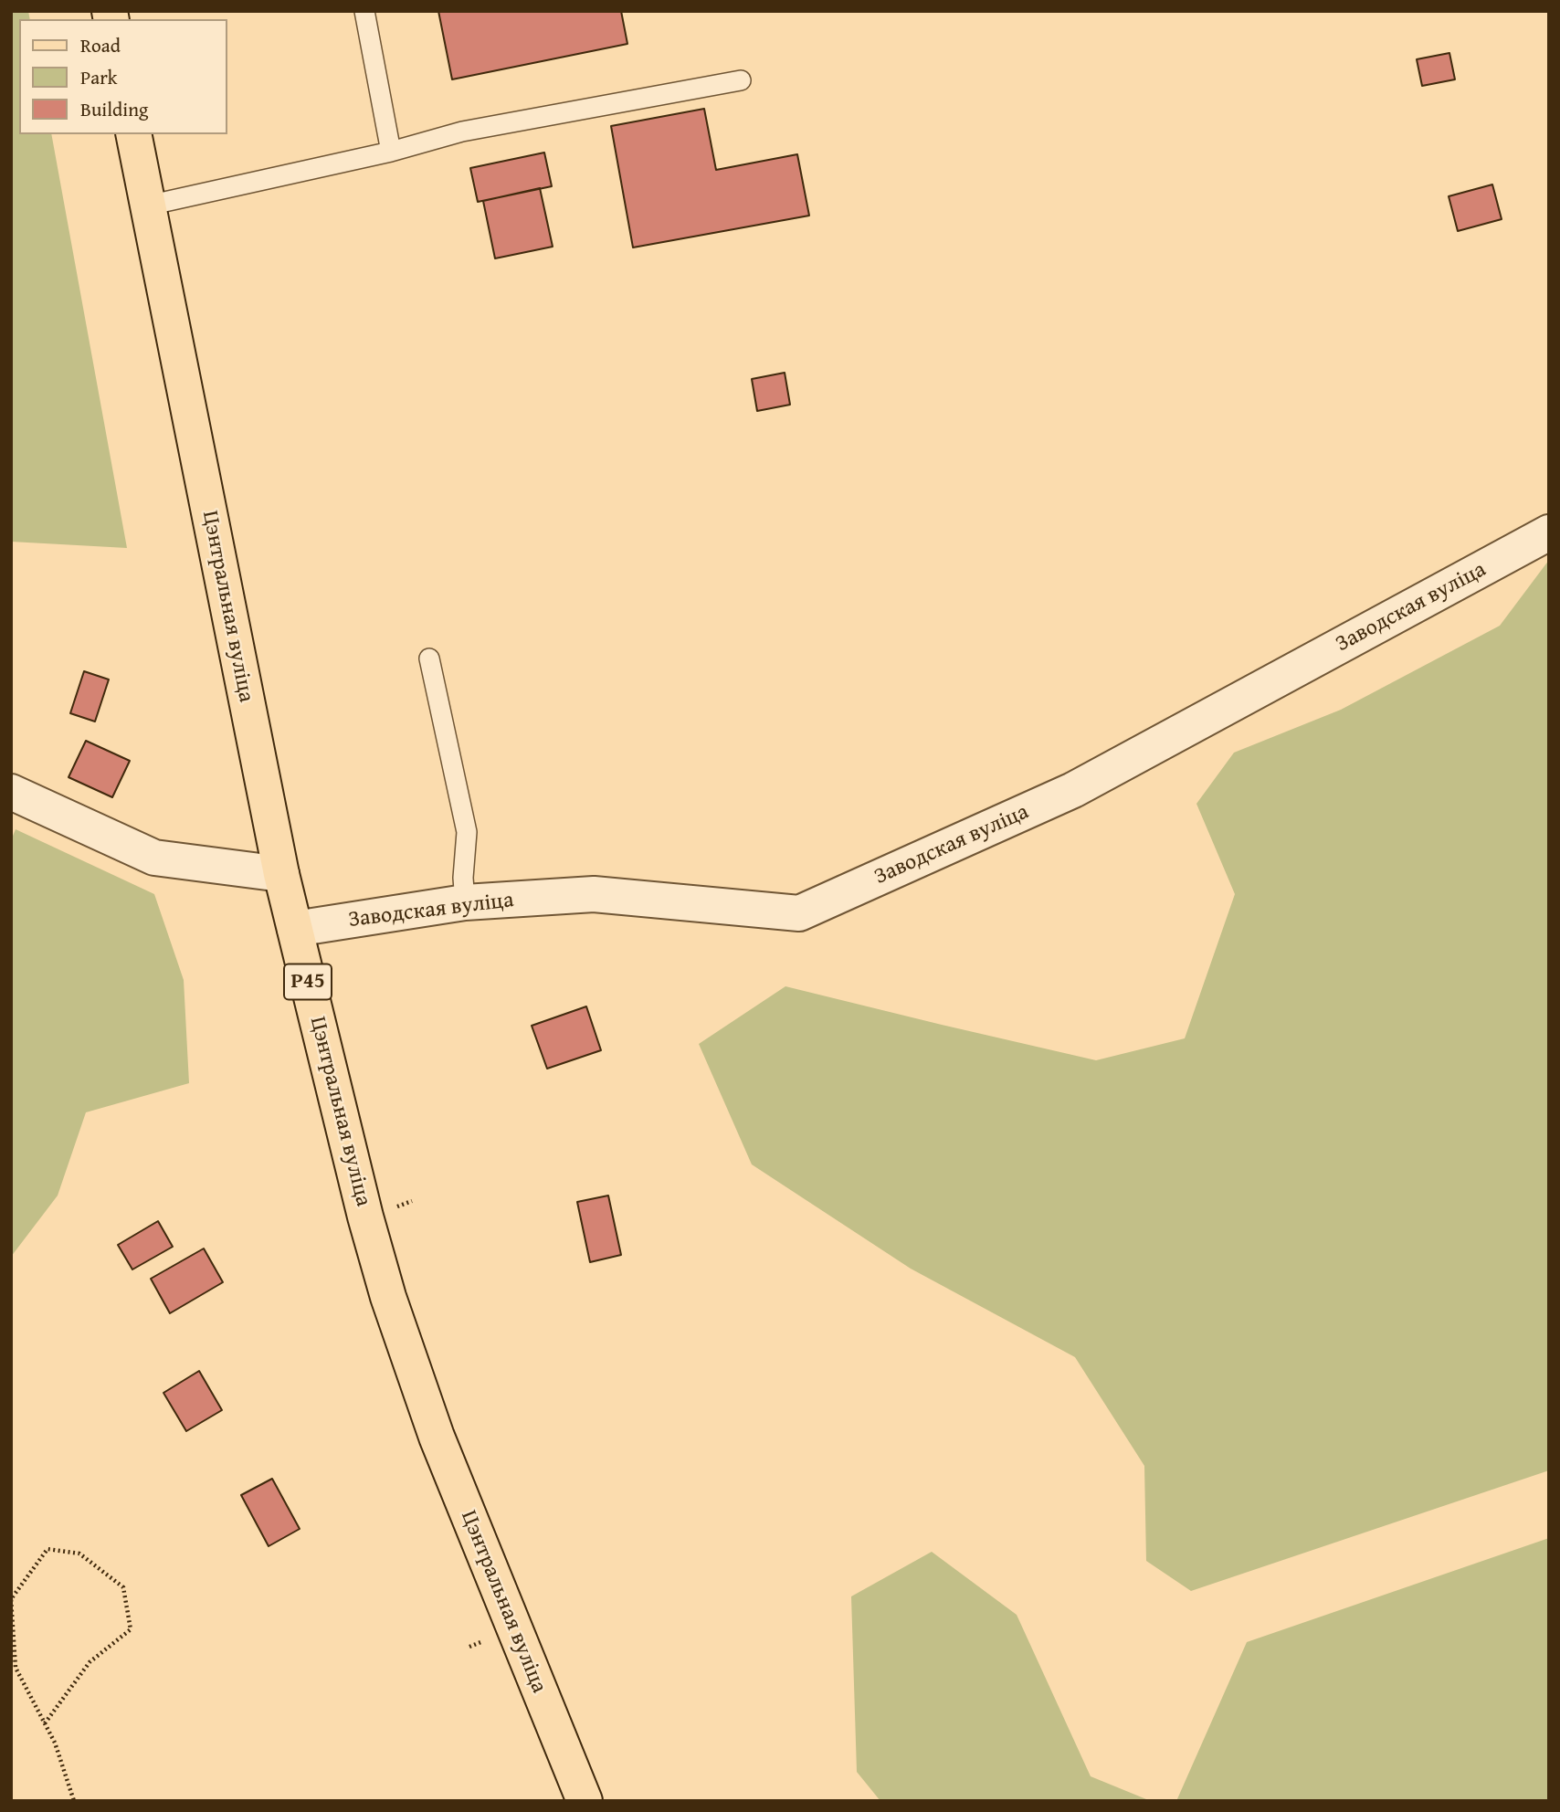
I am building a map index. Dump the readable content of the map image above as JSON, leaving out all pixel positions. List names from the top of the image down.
{
  "streets": {
    "main road": ["Цэнтральная вуліца", "Р45"],
    "street": ["Заводская вуліца"]
  },
  "crossings": [
    ["Цэнтральная вуліца", "Заводская вуліца"]
  ],
  "legend": ["Road", "Park", "Building"]
}
